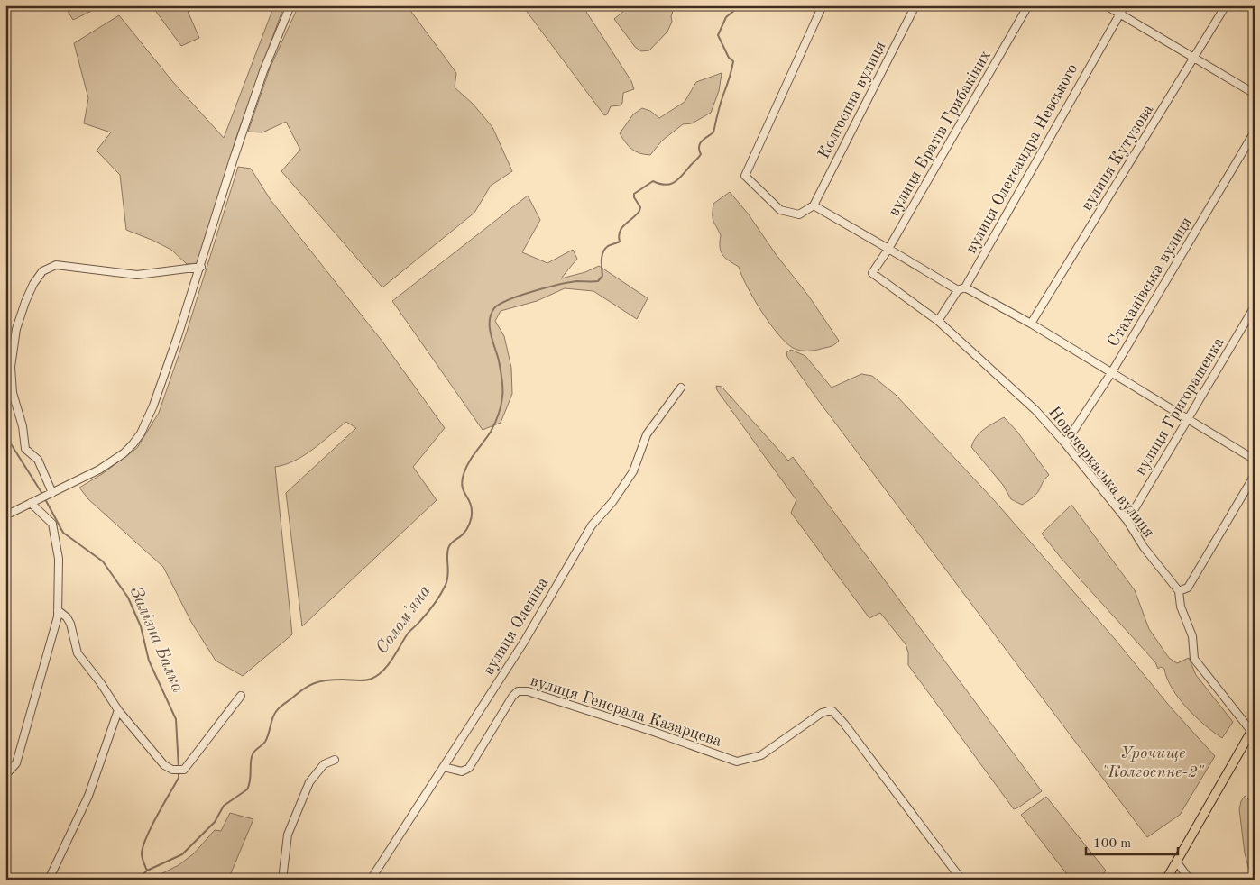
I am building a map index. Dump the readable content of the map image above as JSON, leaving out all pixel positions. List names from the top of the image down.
{
  "streets": {
    "street": [
      "Колгоспна вулиця",
      "вулиця Братів Грибакіних",
      "вулиця Кутузова",
      "вулиця Олександра Невського",
      "Стаханівська вулиця",
      "вулиця Григоращенка",
      "Новочеркаська вулиця",
      "вулиця Оленіна",
      "вулиця Генерала Казарцева"
    ]
  },
  "crossings": [
    ["вулиця Братів Грибакіних", "Новочеркаська вулиця"],
    ["вулиця Олександра Невського", "Новочеркаська вулиця"],
    ["Стаханівська вулиця", "Новочеркаська вулиця"],
    ["вулиця Григоращенка", "Новочеркаська вулиця"],
    ["вулиця Оленіна", "вулиця Генерала Казарцева"]
  ],
  "water": ["Солом'яна", "Залізна Балка"],
  "parks": ["Урочище \"Колгоспне-2\""],
  "scale_bar": "100 m"
}
